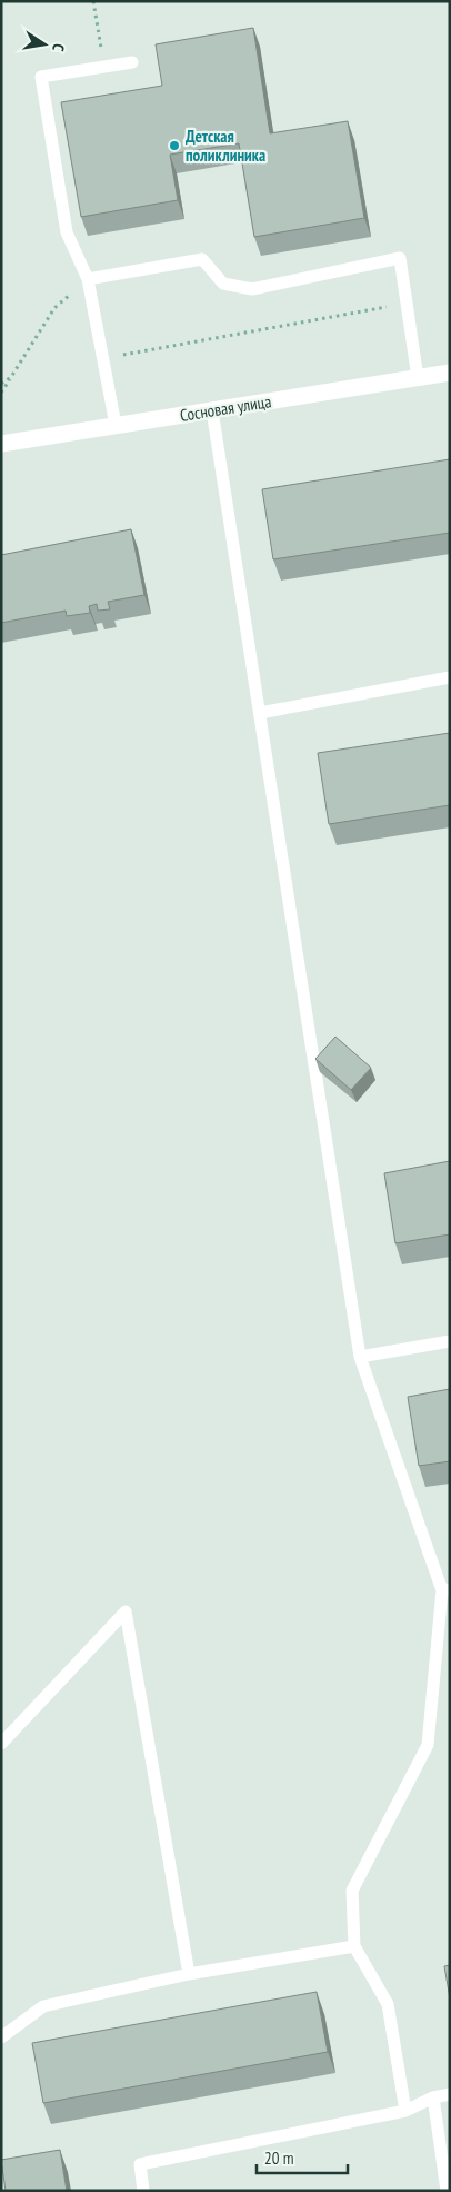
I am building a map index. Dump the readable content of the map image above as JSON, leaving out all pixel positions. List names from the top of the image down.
{
  "streets": {
    "street": ["Сосновая улица"]
  },
  "places": ["Детская поликлиника"],
  "scale_bar": "20 m",
  "north": "right"
}
